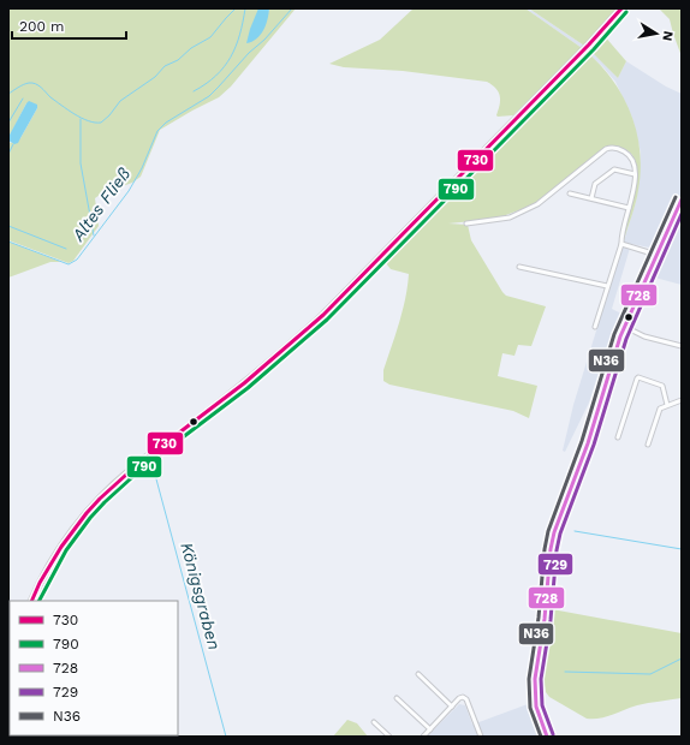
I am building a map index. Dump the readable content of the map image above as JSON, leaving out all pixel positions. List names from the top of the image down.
{
  "water": ["Altes Fließ", "Königsgraben"],
  "lines": [
    "transit line 730",
    "transit line 790",
    "transit line N36",
    "transit line 728",
    "transit line 729"
  ],
  "legend": [
    "730",
    "790",
    "728",
    "729",
    "N36"
  ],
  "scale_bar": "200 m",
  "north": "right"
}
